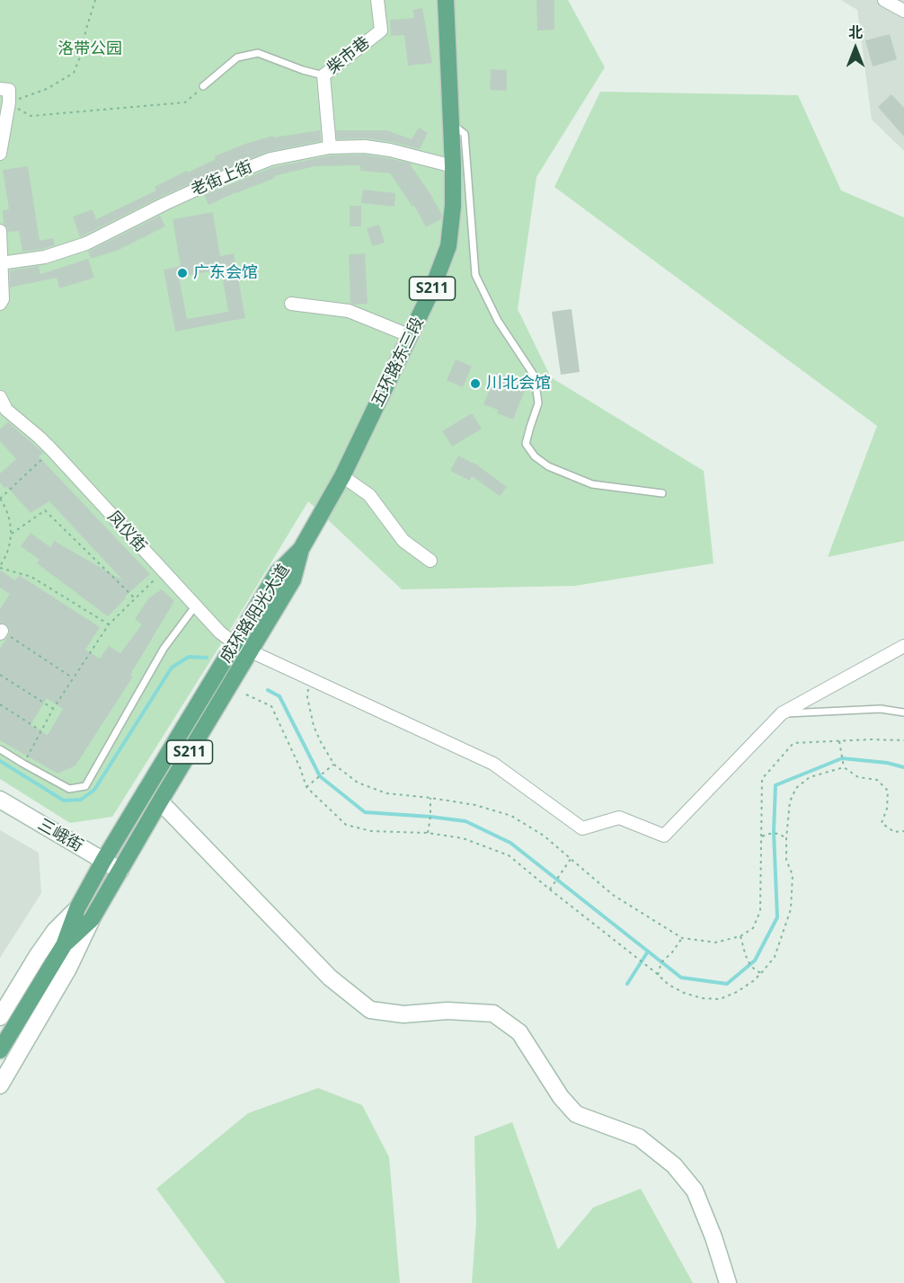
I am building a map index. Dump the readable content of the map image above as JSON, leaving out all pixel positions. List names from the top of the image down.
{
  "streets": {
    "main road": ["S211", "五环路东三段", "成环路阳光大道"],
    "street": [
      "柴市巷",
      "老街上街",
      "凤仪街",
      "三峨街"
    ]
  },
  "crossings": [
    ["柴市巷", "老街上街"],
    ["老街上街", "五环路东三段"],
    ["五环路东三段", "成环路阳光大道"],
    ["凤仪街", "成环路阳光大道"],
    ["成环路阳光大道", "三峨街"]
  ],
  "parks": ["洛带公园"],
  "places": ["广东会馆", "川北会馆"],
  "north": "top"
}
